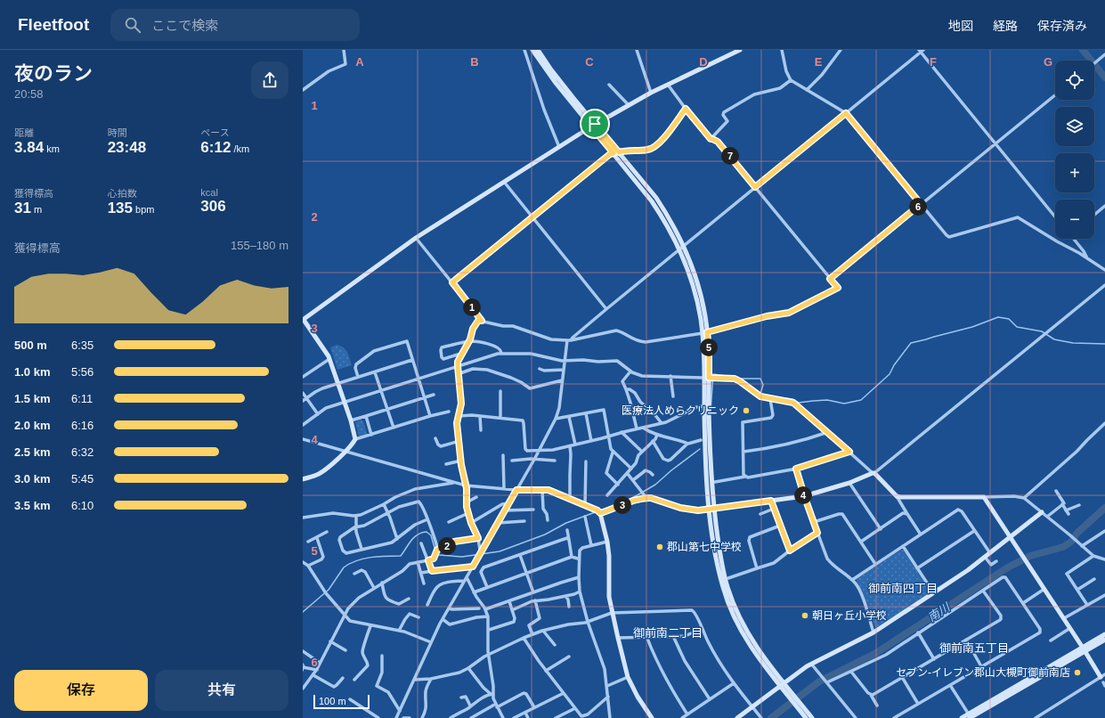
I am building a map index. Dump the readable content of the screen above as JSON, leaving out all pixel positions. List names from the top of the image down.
{
  "districts": ["御前南四丁目", "御前南二丁目", "御前南五丁目"],
  "water": ["南川"],
  "places": [
    "医療法人めらクリニック",
    "郡山第七中学校",
    "朝日ヶ丘小学校",
    "セブン-イレブン郡山大槻町御前南店"
  ],
  "scale_bar": "100 m",
  "page": {
    "header": "Fleetfoot",
    "search": "ここで検索",
    "nav": ["地図", "経路", "保存済み"],
    "heading": ["夜のラン", "20:58"],
    "map_buttons": ["+", "−"],
    "stats": [
      ["距離", "3.84 km"],
      ["時間", "23:48"],
      ["ペース", "6:12 /km"],
      ["獲得標高", "31 m"],
      ["心拍数", "135 bpm"],
      ["kcal", "306"]
    ],
    "pins": [
      "7",
      "6",
      "1",
      "5",
      "4",
      "3",
      "2"
    ],
    "chart": ["獲得標高", "155–180 m"],
    "list": [
      {
        "name": "500 m",
        "note": "6:35"
      },
      {
        "name": "1.0 km",
        "note": "5:56"
      },
      {
        "name": "1.5 km",
        "note": "6:11"
      },
      {
        "name": "2.0 km",
        "note": "6:16"
      },
      {
        "name": "2.5 km",
        "note": "6:32"
      },
      {
        "name": "3.0 km",
        "note": "5:45"
      },
      {
        "name": "3.5 km",
        "note": "6:10"
      }
    ],
    "buttons": ["保存", "共有"],
    "scale": "100 m"
  },
  "grid": {
    "columns": [
      "A",
      "B",
      "C",
      "D",
      "E",
      "F",
      "G"
    ],
    "rows": [
      "1",
      "2",
      "3",
      "4",
      "5",
      "6"
    ]
  }
}
